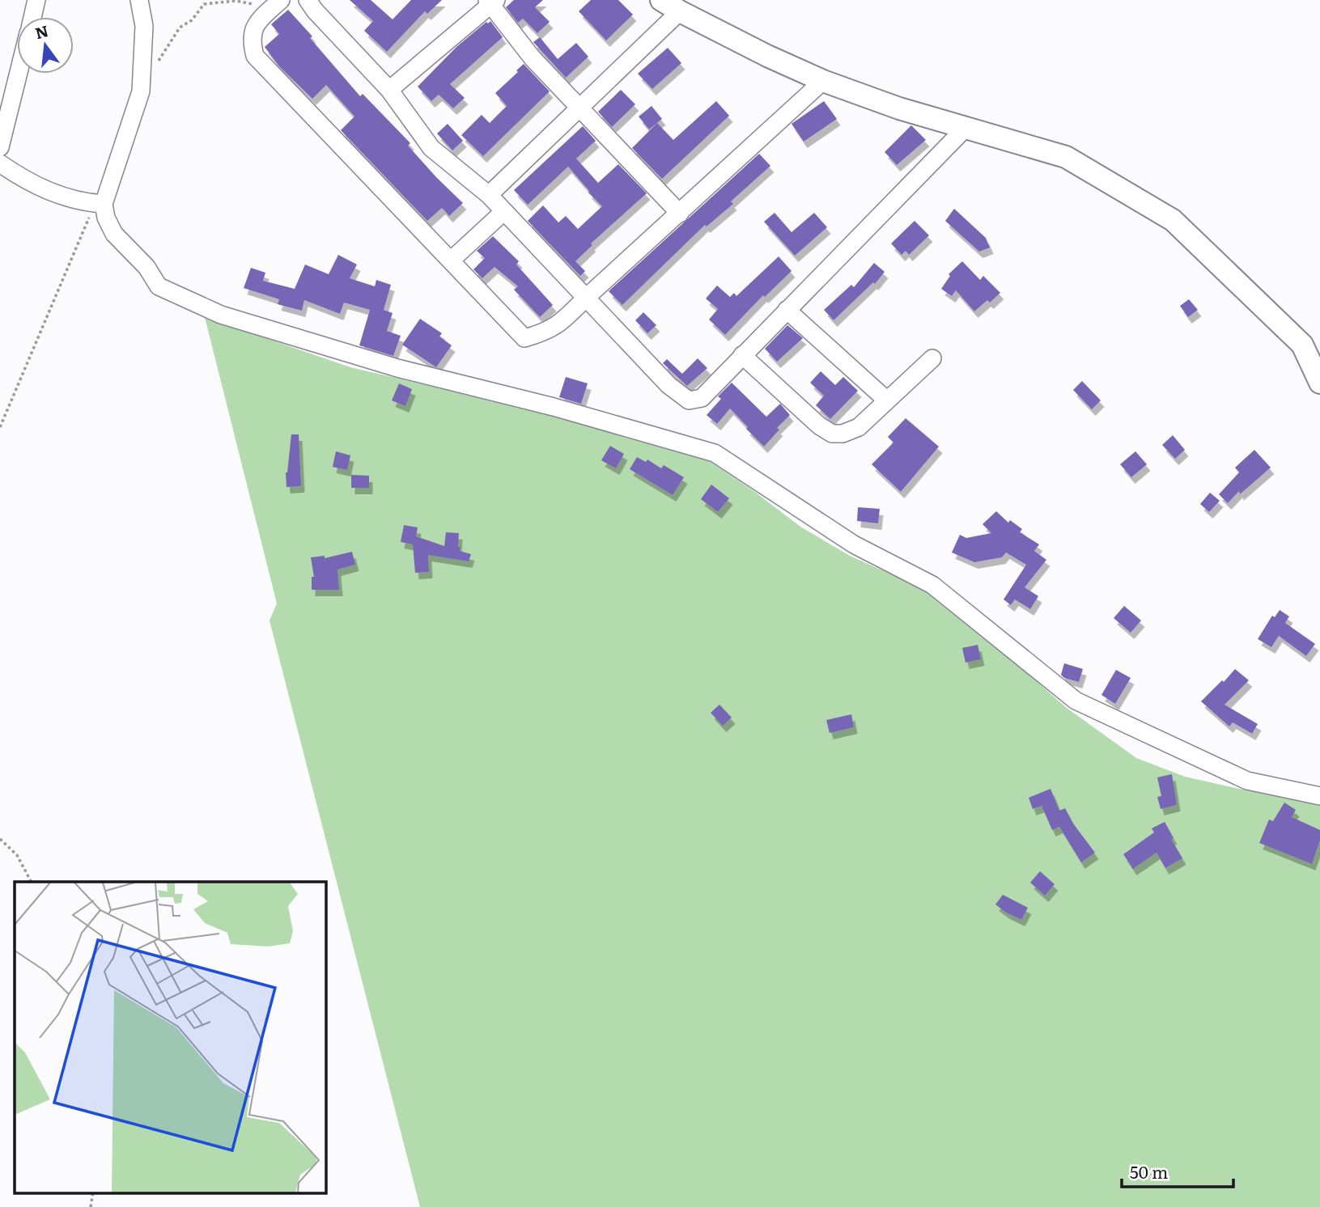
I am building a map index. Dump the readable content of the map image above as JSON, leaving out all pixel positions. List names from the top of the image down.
{
  "scale_bar": "50 m",
  "north": "top"
}
